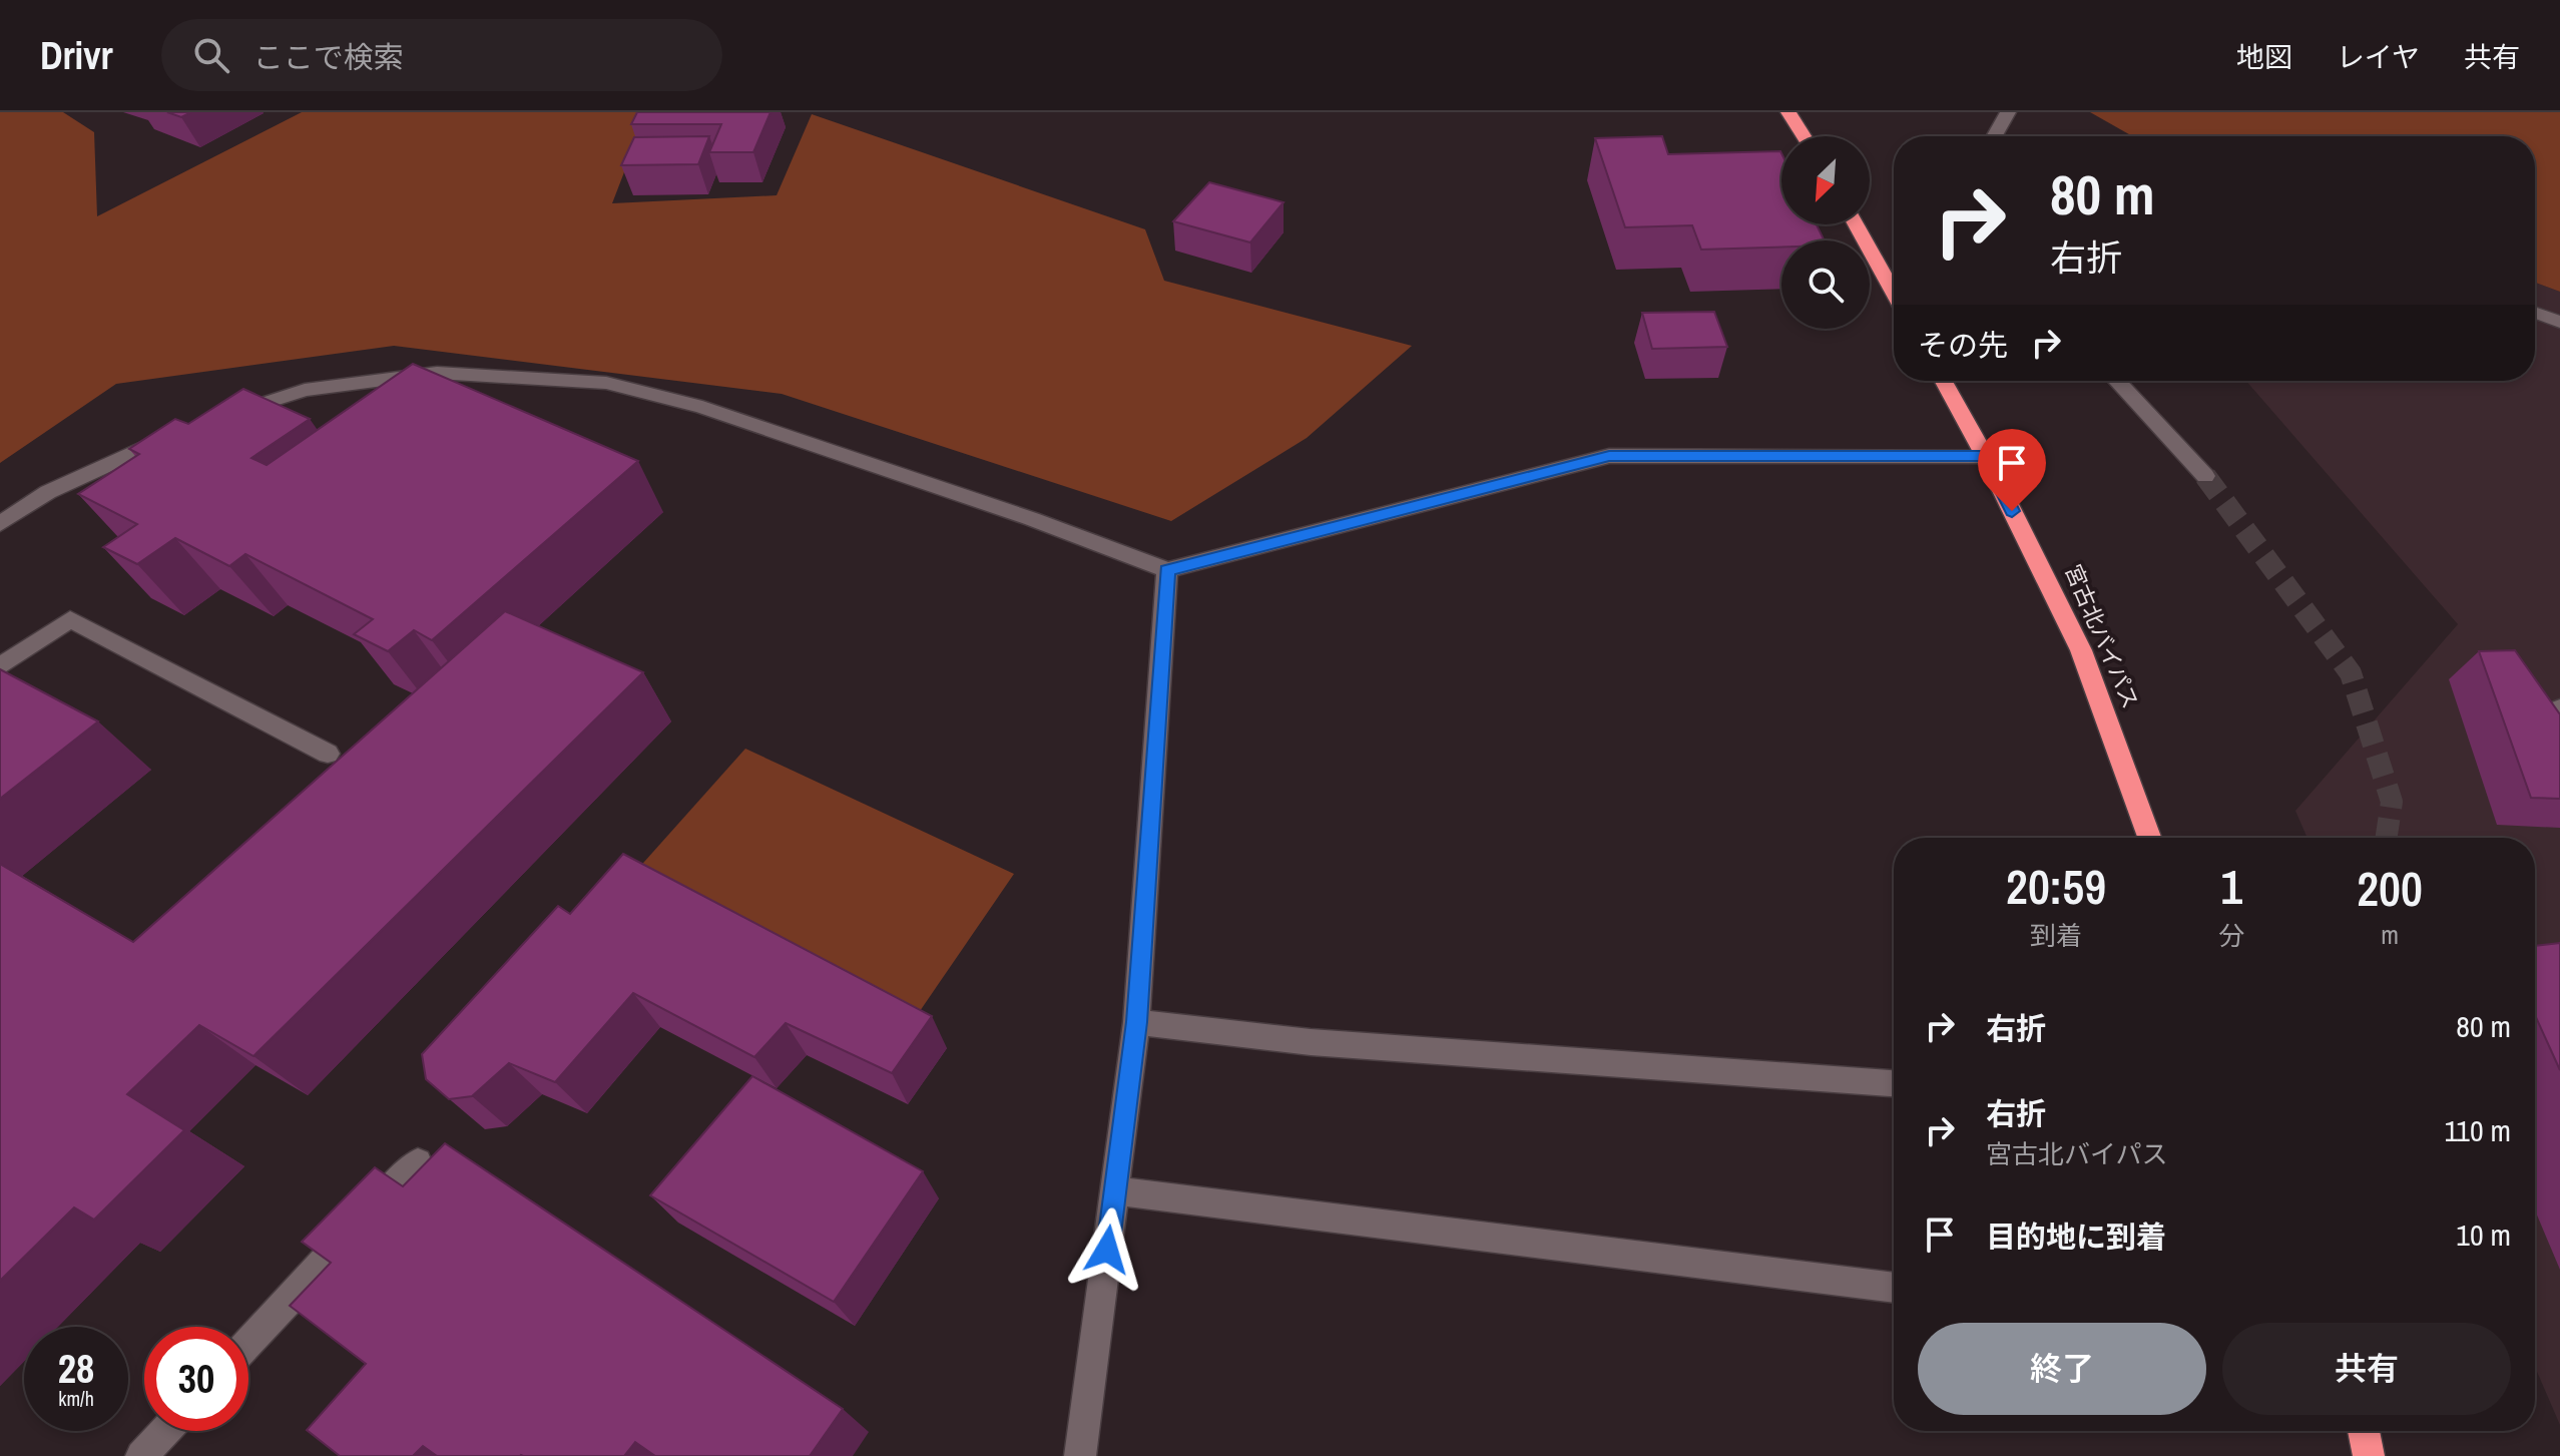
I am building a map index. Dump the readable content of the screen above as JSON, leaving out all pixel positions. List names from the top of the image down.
{
  "streets": {
    "highway": ["宮古北バイパス"]
  },
  "north": "bottom left",
  "page": {
    "header": "Drivr",
    "search": "ここで検索",
    "nav": ["地図", "レイヤ", "共有"],
    "turn": ["80 m", "右折"],
    "then": "その先",
    "eta": [
      "20:59",
      "到着",
      "1",
      "分",
      "200",
      "m"
    ],
    "list": [
      {
        "name": "右折",
        "value": "80 m"
      },
      {
        "name": "右折",
        "note": "宮古北バイパス",
        "value": "110 m"
      },
      {
        "name": "目的地に到着",
        "value": "10 m"
      }
    ],
    "buttons": ["終了", "共有"],
    "speed": "28 km/h",
    "limit": "30"
  }
}
